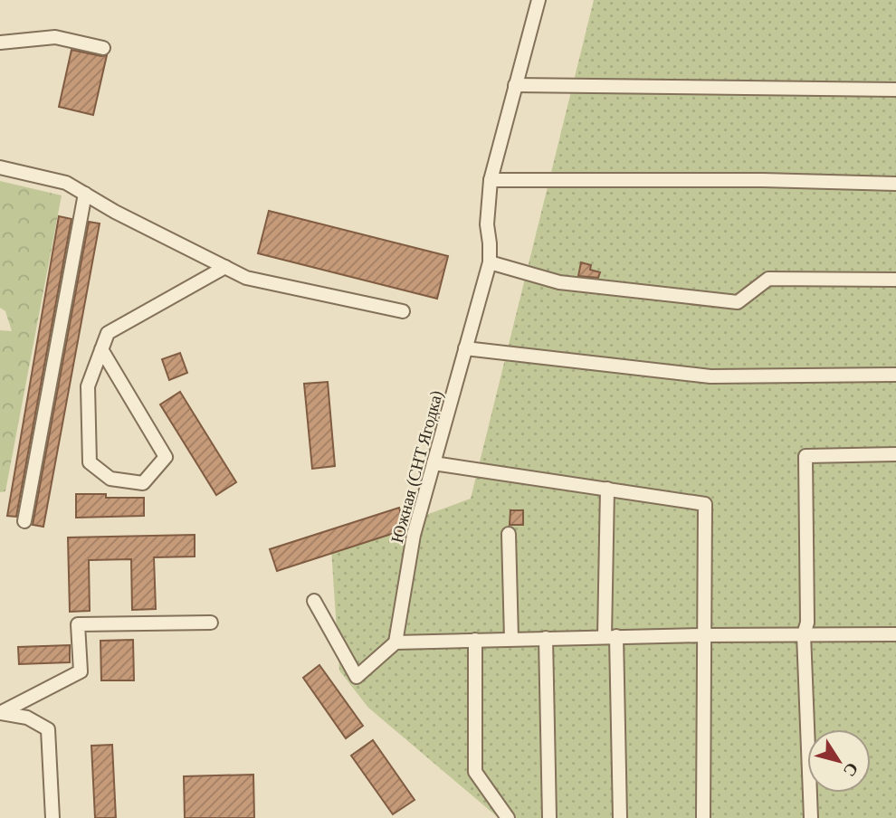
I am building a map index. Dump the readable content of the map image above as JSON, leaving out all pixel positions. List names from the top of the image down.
{
  "streets": {
    "street": ["Южная (СНТ Ягодка)"]
  },
  "north": "bottom right"
}
